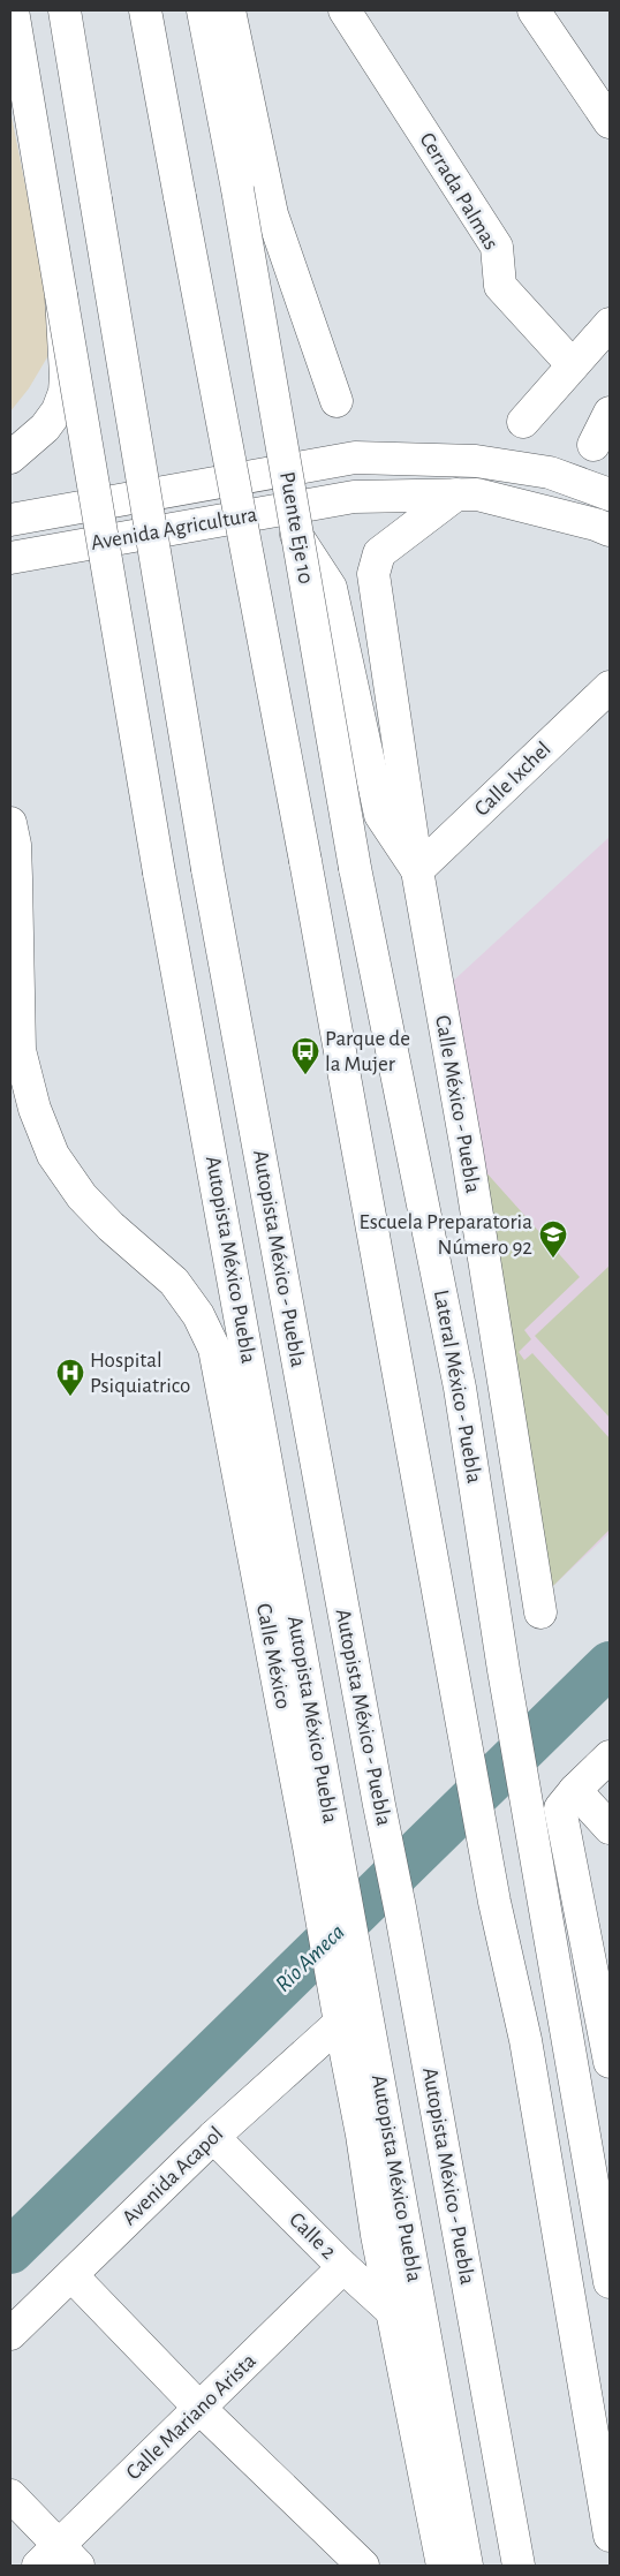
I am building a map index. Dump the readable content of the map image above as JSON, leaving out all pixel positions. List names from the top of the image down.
{
  "streets": {
    "main road": [
      "Cerrada Palmas",
      "Puente Eje 10",
      "Avenida Agricultura",
      "Calle Ixchel",
      "Calle México - Puebla",
      "Autopista México - Puebla",
      "Autopista México Puebla",
      "Lateral México - Puebla",
      "Calle México",
      "Avenida Acapol",
      "Calle 2",
      "Calle Mariano Arista"
    ]
  },
  "crossings": [
    ["Puente Eje 10", "Lateral México - Puebla"],
    ["Avenida Agricultura", "Calle México - Puebla"],
    ["Calle Ixchel", "Calle México - Puebla"],
    ["Autopista México Puebla", "Calle México"],
    ["Autopista México Puebla", "Avenida Acapol"],
    ["Autopista México Puebla", "Calle 2"],
    ["Avenida Acapol", "Calle 2"],
    ["Calle 2", "Calle Mariano Arista"]
  ],
  "water": ["Río Ameca"],
  "places": {
    "bus stop": ["Parque de la Mujer"],
    "school or university": ["Escuela Preparatoria Número 92"],
    "hospital": ["Hospital Psiquiatrico"]
  }
}
